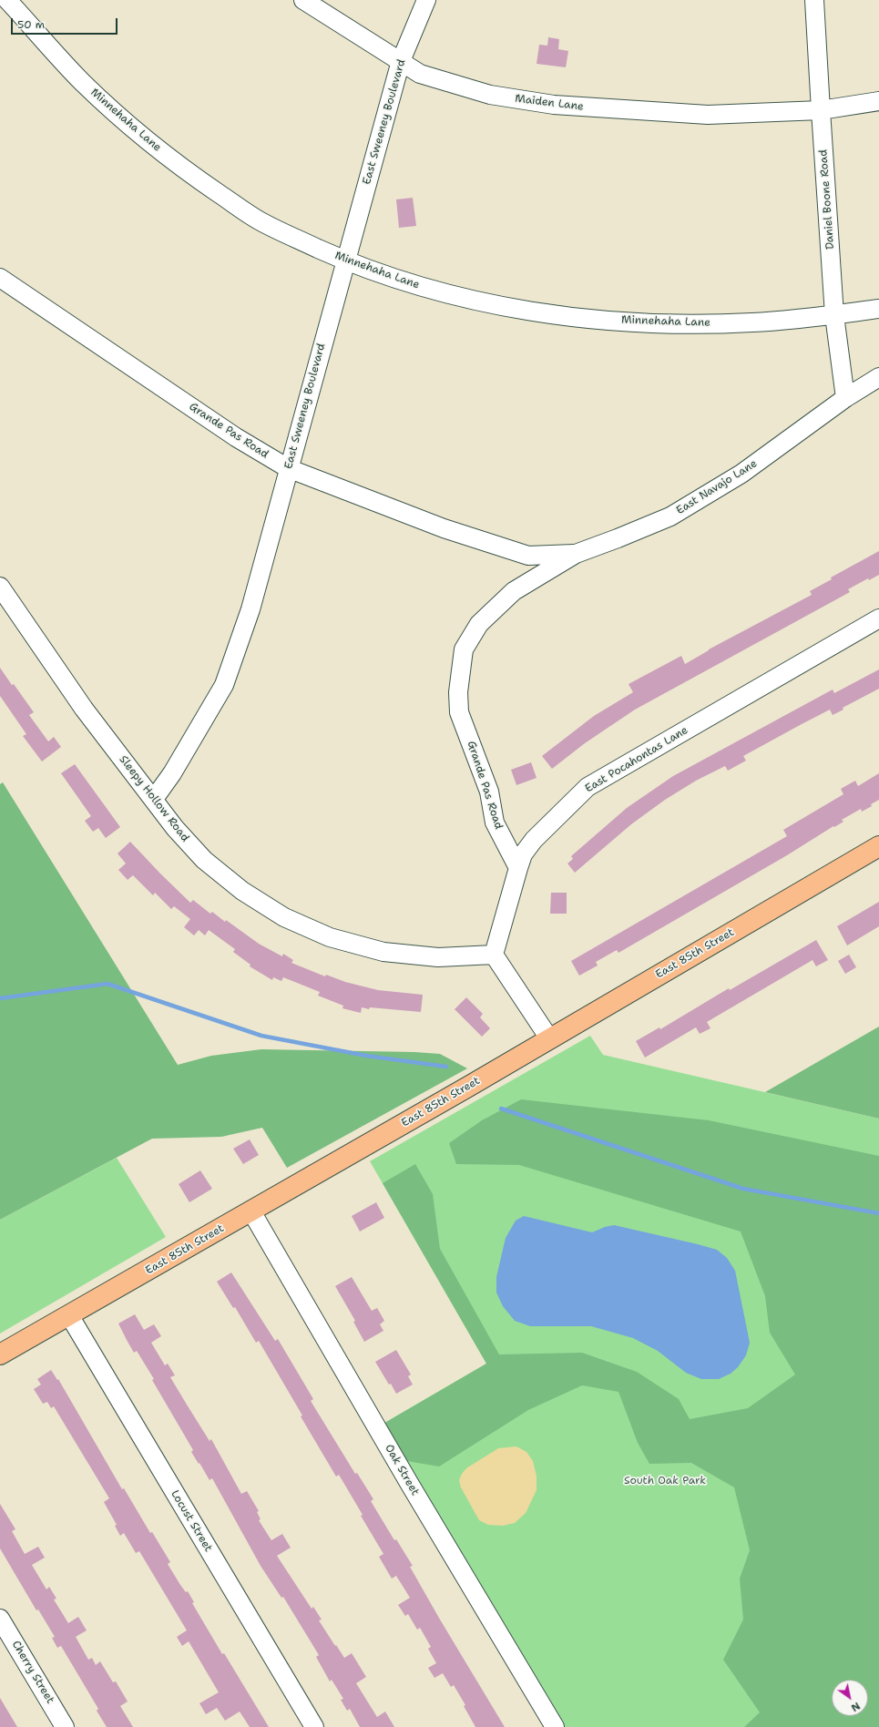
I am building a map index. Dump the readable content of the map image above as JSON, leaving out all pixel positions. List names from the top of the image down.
{
  "streets": {
    "main road": ["East 85th Street"],
    "street": [
      "Maiden Lane",
      "Minnehaha Lane",
      "East Sweeney Boulevard",
      "Daniel Boone Road",
      "Grande Pas Road",
      "East Navajo Lane",
      "East Pocahontas Lane",
      "Sleepy Hollow Road",
      "Oak Street",
      "Locust Street",
      "Cherry Street"
    ]
  },
  "crossings": [
    ["Maiden Lane", "East Sweeney Boulevard"],
    ["Maiden Lane", "Daniel Boone Road"],
    ["Minnehaha Lane", "East Sweeney Boulevard"],
    ["Minnehaha Lane", "Daniel Boone Road"],
    ["East Sweeney Boulevard", "Grande Pas Road"],
    ["East Sweeney Boulevard", "Sleepy Hollow Road"],
    ["Daniel Boone Road", "East Navajo Lane"],
    ["Grande Pas Road", "East Navajo Lane"],
    ["Grande Pas Road", "East Pocahontas Lane"],
    ["East 85th Street", "Oak Street"],
    ["East 85th Street", "Locust Street"]
  ],
  "parks": ["South Oak Park"],
  "scale_bar": "50 m",
  "north": "bottom right"
}
